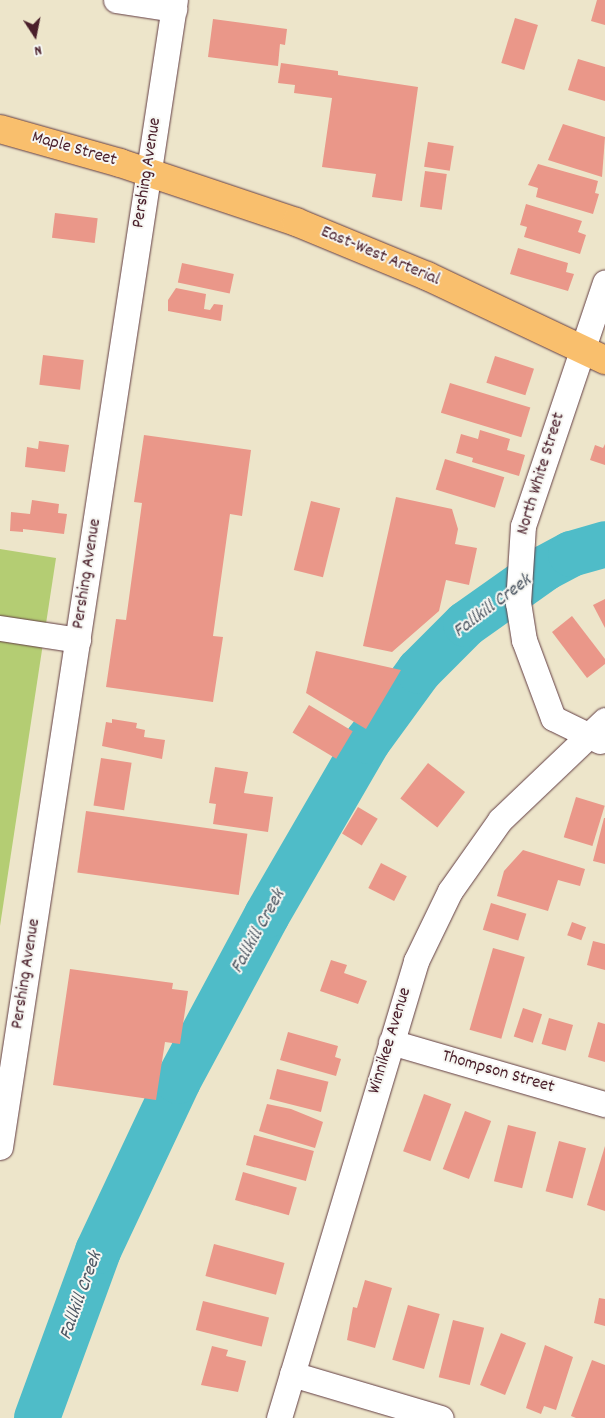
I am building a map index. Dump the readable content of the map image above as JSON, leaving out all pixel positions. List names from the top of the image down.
{
  "streets": {
    "highway": ["Maple Street", "East-West Arterial"],
    "street": [
      "Pershing Avenue",
      "North White Street",
      "Winnikee Avenue",
      "Thompson Street"
    ]
  },
  "crossings": [
    ["Maple Street", "Pershing Avenue"],
    ["Maple Street", "East-West Arterial"],
    ["Pershing Avenue", "East-West Arterial"],
    ["East-West Arterial", "North White Street"],
    ["North White Street", "Winnikee Avenue"],
    ["Winnikee Avenue", "Thompson Street"]
  ],
  "water": ["Fallkill Creek"],
  "north": "bottom"
}
